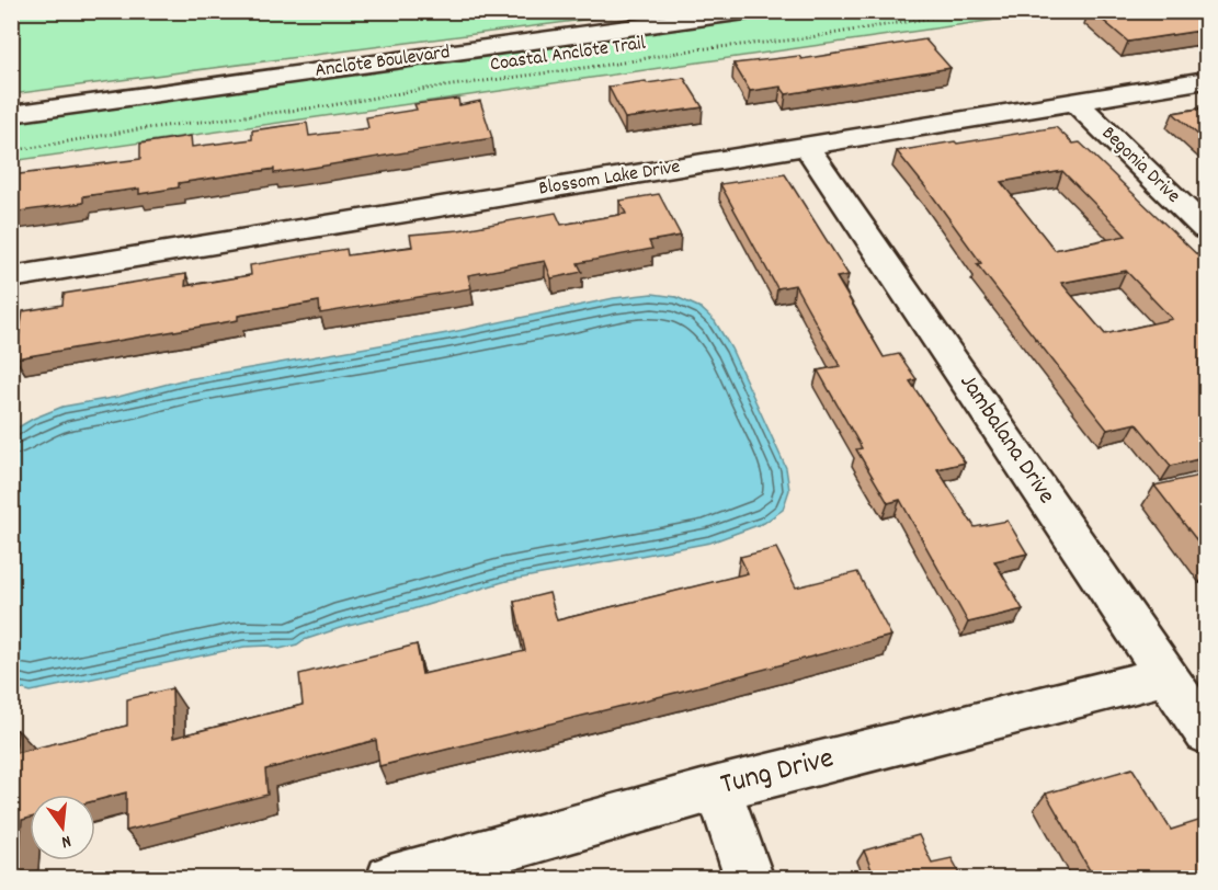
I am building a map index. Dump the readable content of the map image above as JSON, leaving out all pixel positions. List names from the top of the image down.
{
  "streets": {
    "street": [
      "Anclote Boulevard",
      "Begonia Drive",
      "Blossom Lake Drive",
      "Jambalana Drive",
      "Tung Drive"
    ],
    "path": ["Coastal Anclote Trail"]
  },
  "crossings": [
    ["Begonia Drive", "Blossom Lake Drive"],
    ["Blossom Lake Drive", "Jambalana Drive"],
    ["Jambalana Drive", "Tung Drive"]
  ],
  "north": "bottom"
}
